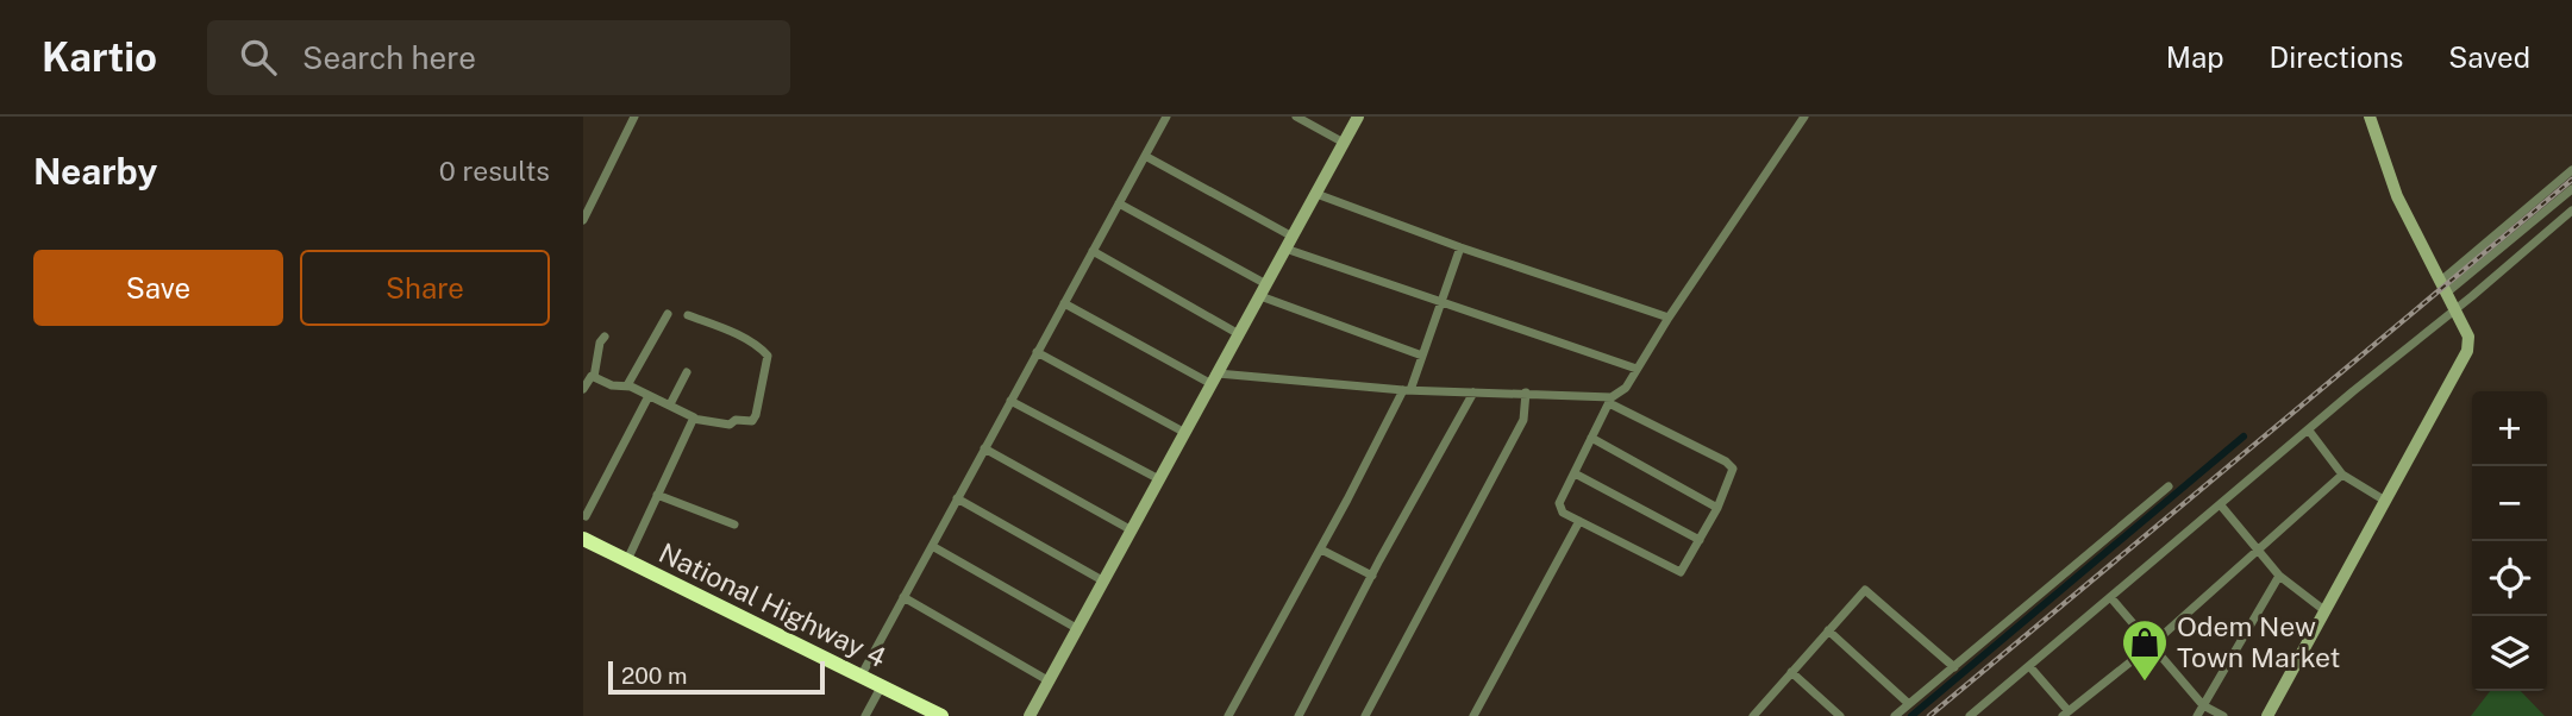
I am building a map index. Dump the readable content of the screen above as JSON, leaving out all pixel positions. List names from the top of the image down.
{
  "streets": {
    "highway": ["National Highway 4"]
  },
  "places": {
    "shop": ["Odem New Town Market"]
  },
  "scale_bar": "200 m",
  "page": {
    "header": "Kartio",
    "search": "Search here",
    "nav": ["Map", "Directions", "Saved"],
    "heading": ["Nearby", "0 results"],
    "buttons": ["Save", "Share"],
    "map_buttons": ["+", "−"],
    "scale": "200 m"
  }
}
